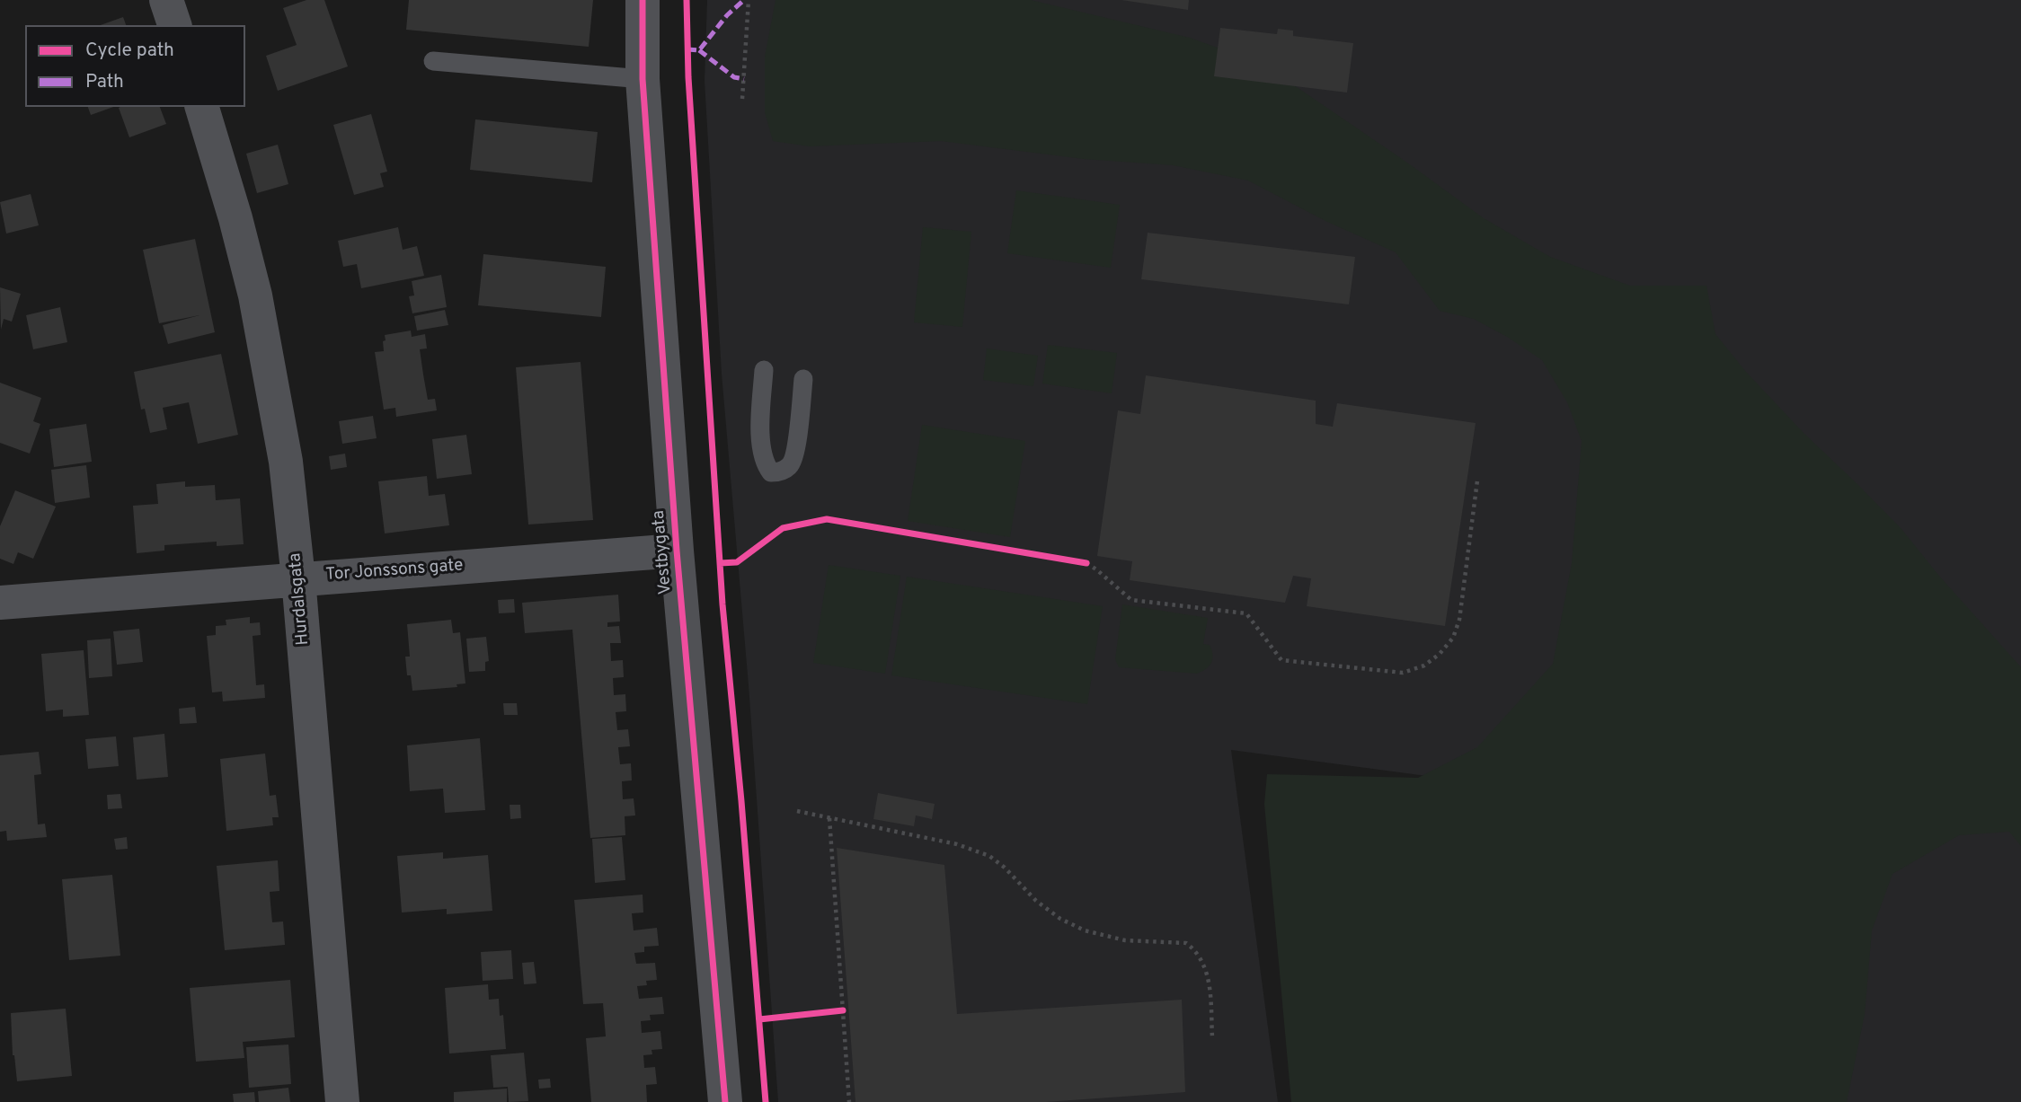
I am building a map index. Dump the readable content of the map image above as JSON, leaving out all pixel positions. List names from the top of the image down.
{
  "streets": {
    "street": ["Vestbygata", "Tor Jonssons gate", "Hurdalsgata"]
  },
  "crossings": [
    ["Vestbygata", "Tor Jonssons gate"],
    ["Tor Jonssons gate", "Hurdalsgata"]
  ],
  "legend": ["Cycle path", "Path"]
}
